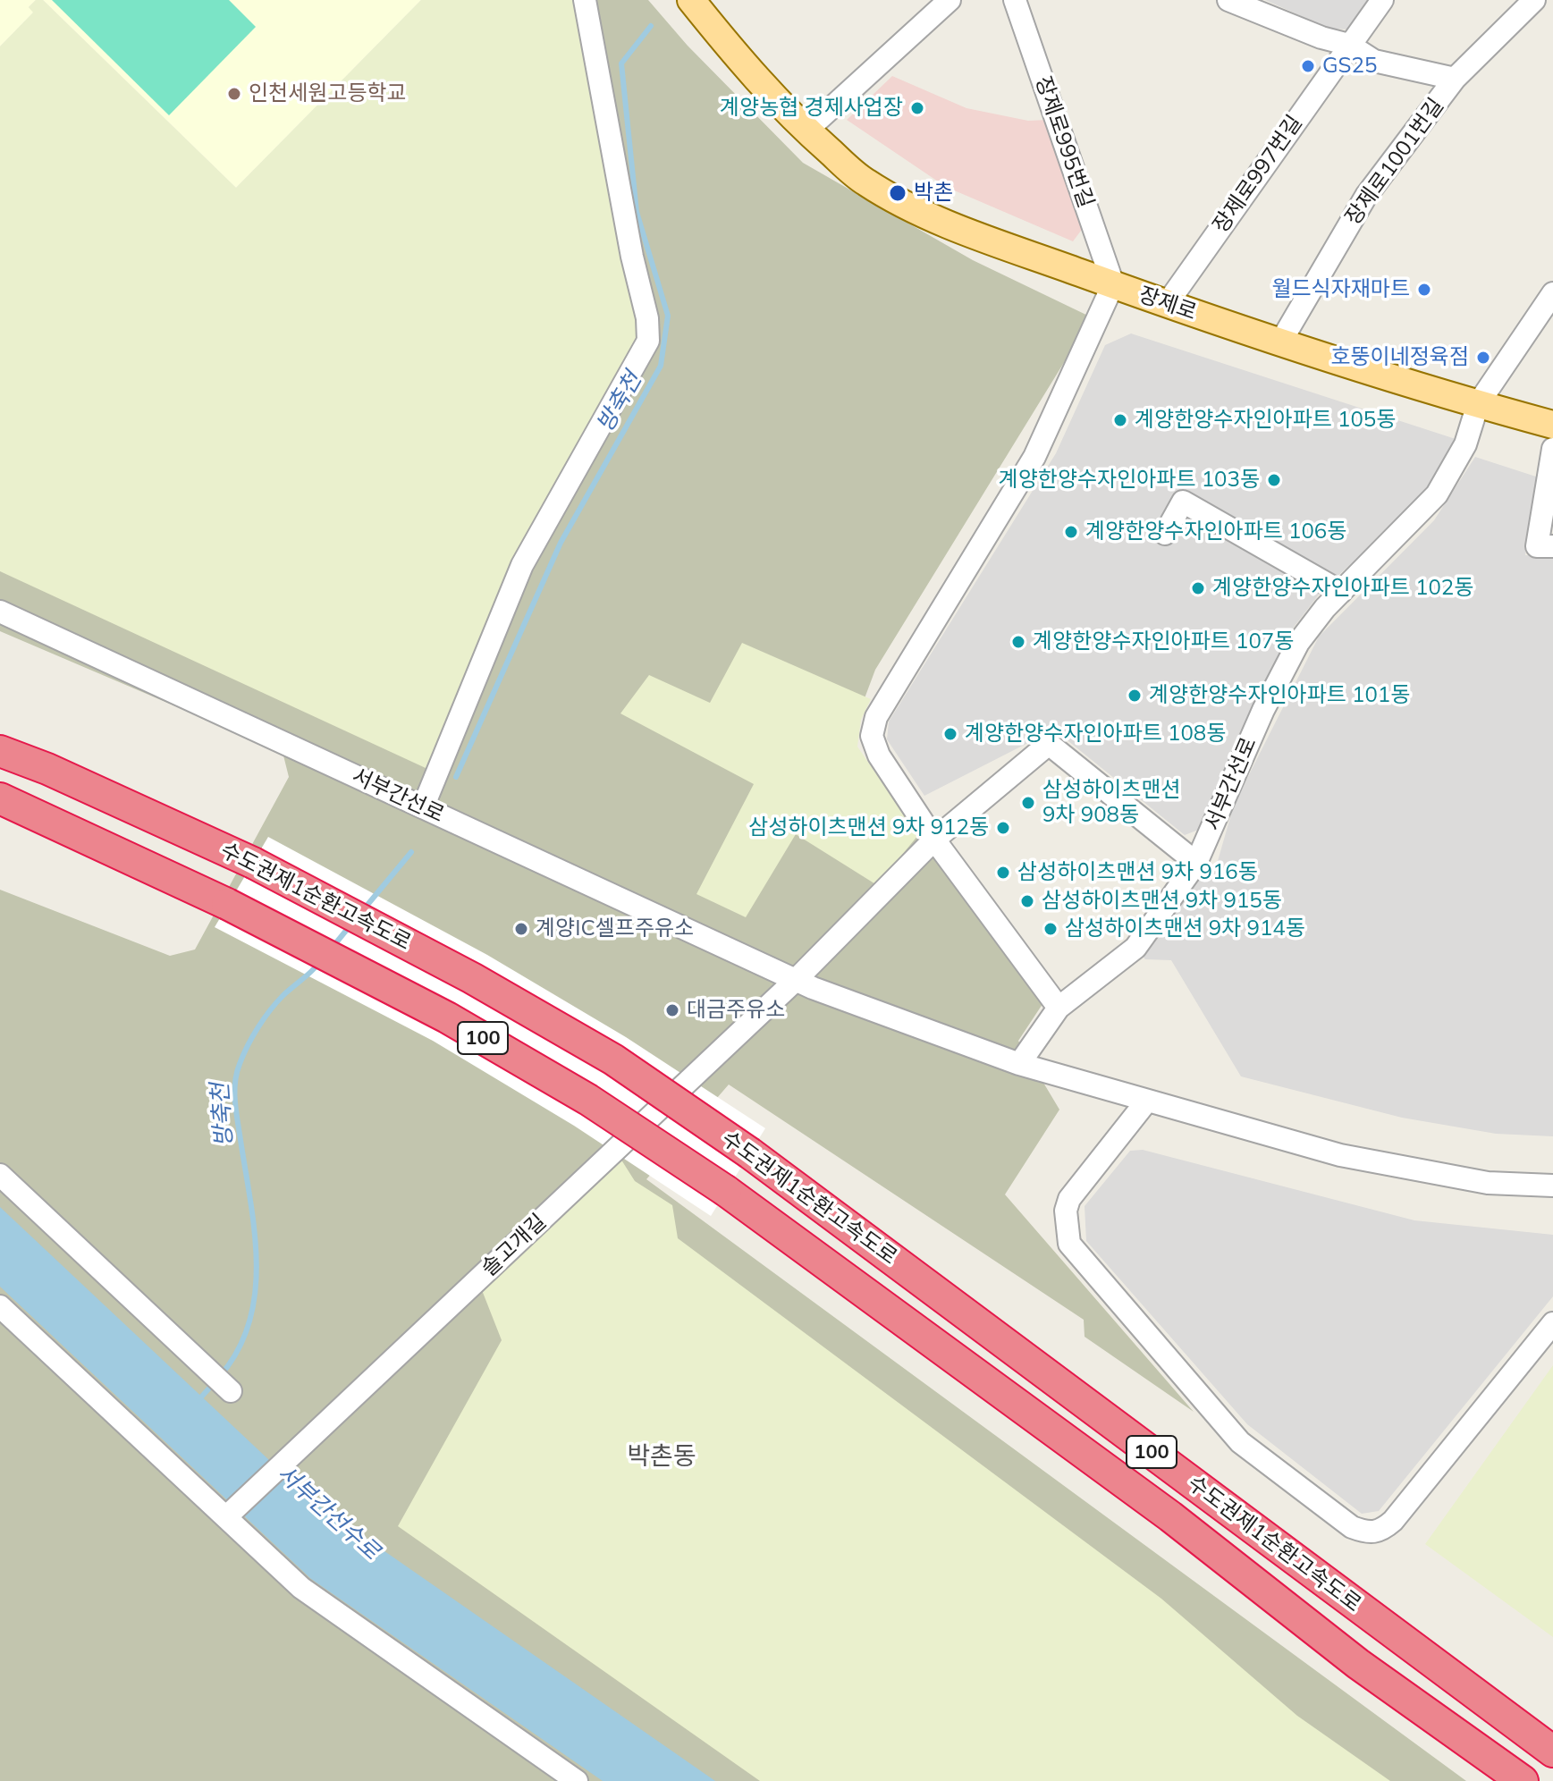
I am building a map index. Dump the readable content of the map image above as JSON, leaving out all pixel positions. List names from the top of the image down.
{
  "streets": {
    "highway": ["수도권제1순환고속도로", "100"],
    "main road": ["장제로"],
    "street": [
      "장제로995번길",
      "장제로1001번길",
      "장제로997번길",
      "서부간선로",
      "솔고개길"
    ]
  },
  "crossings": [
    ["장제로995번길", "장제로"],
    ["장제로1001번길", "장제로"],
    ["장제로997번길", "장제로"],
    ["장제로", "서부간선로"],
    ["서부간선로", "솔고개길"]
  ],
  "districts": ["박촌동"],
  "water": ["방축천", "서부간선수로"],
  "places": [
    "GS25",
    "인천세원고등학교",
    "계양농협 경제사업장",
    "박촌",
    "월드식자재마트",
    "호뚱이네정육점",
    "계양한양수자인아파트 105동",
    "계양한양수자인아파트 103동",
    "계양한양수자인아파트 106동",
    "계양한양수자인아파트 102동",
    "계양한양수자인아파트 107동",
    "계양한양수자인아파트 101동",
    "계양한양수자인아파트 108동",
    "삼성하이츠맨션 9차 908동",
    "삼성하이츠맨션 9차 912동",
    "삼성하이츠맨션 9차 916동",
    "삼성하이츠맨션 9차 915동",
    "계양IC셀프주유소",
    "삼성하이츠맨션 9차 914동",
    "대금주유소"
  ]
}
